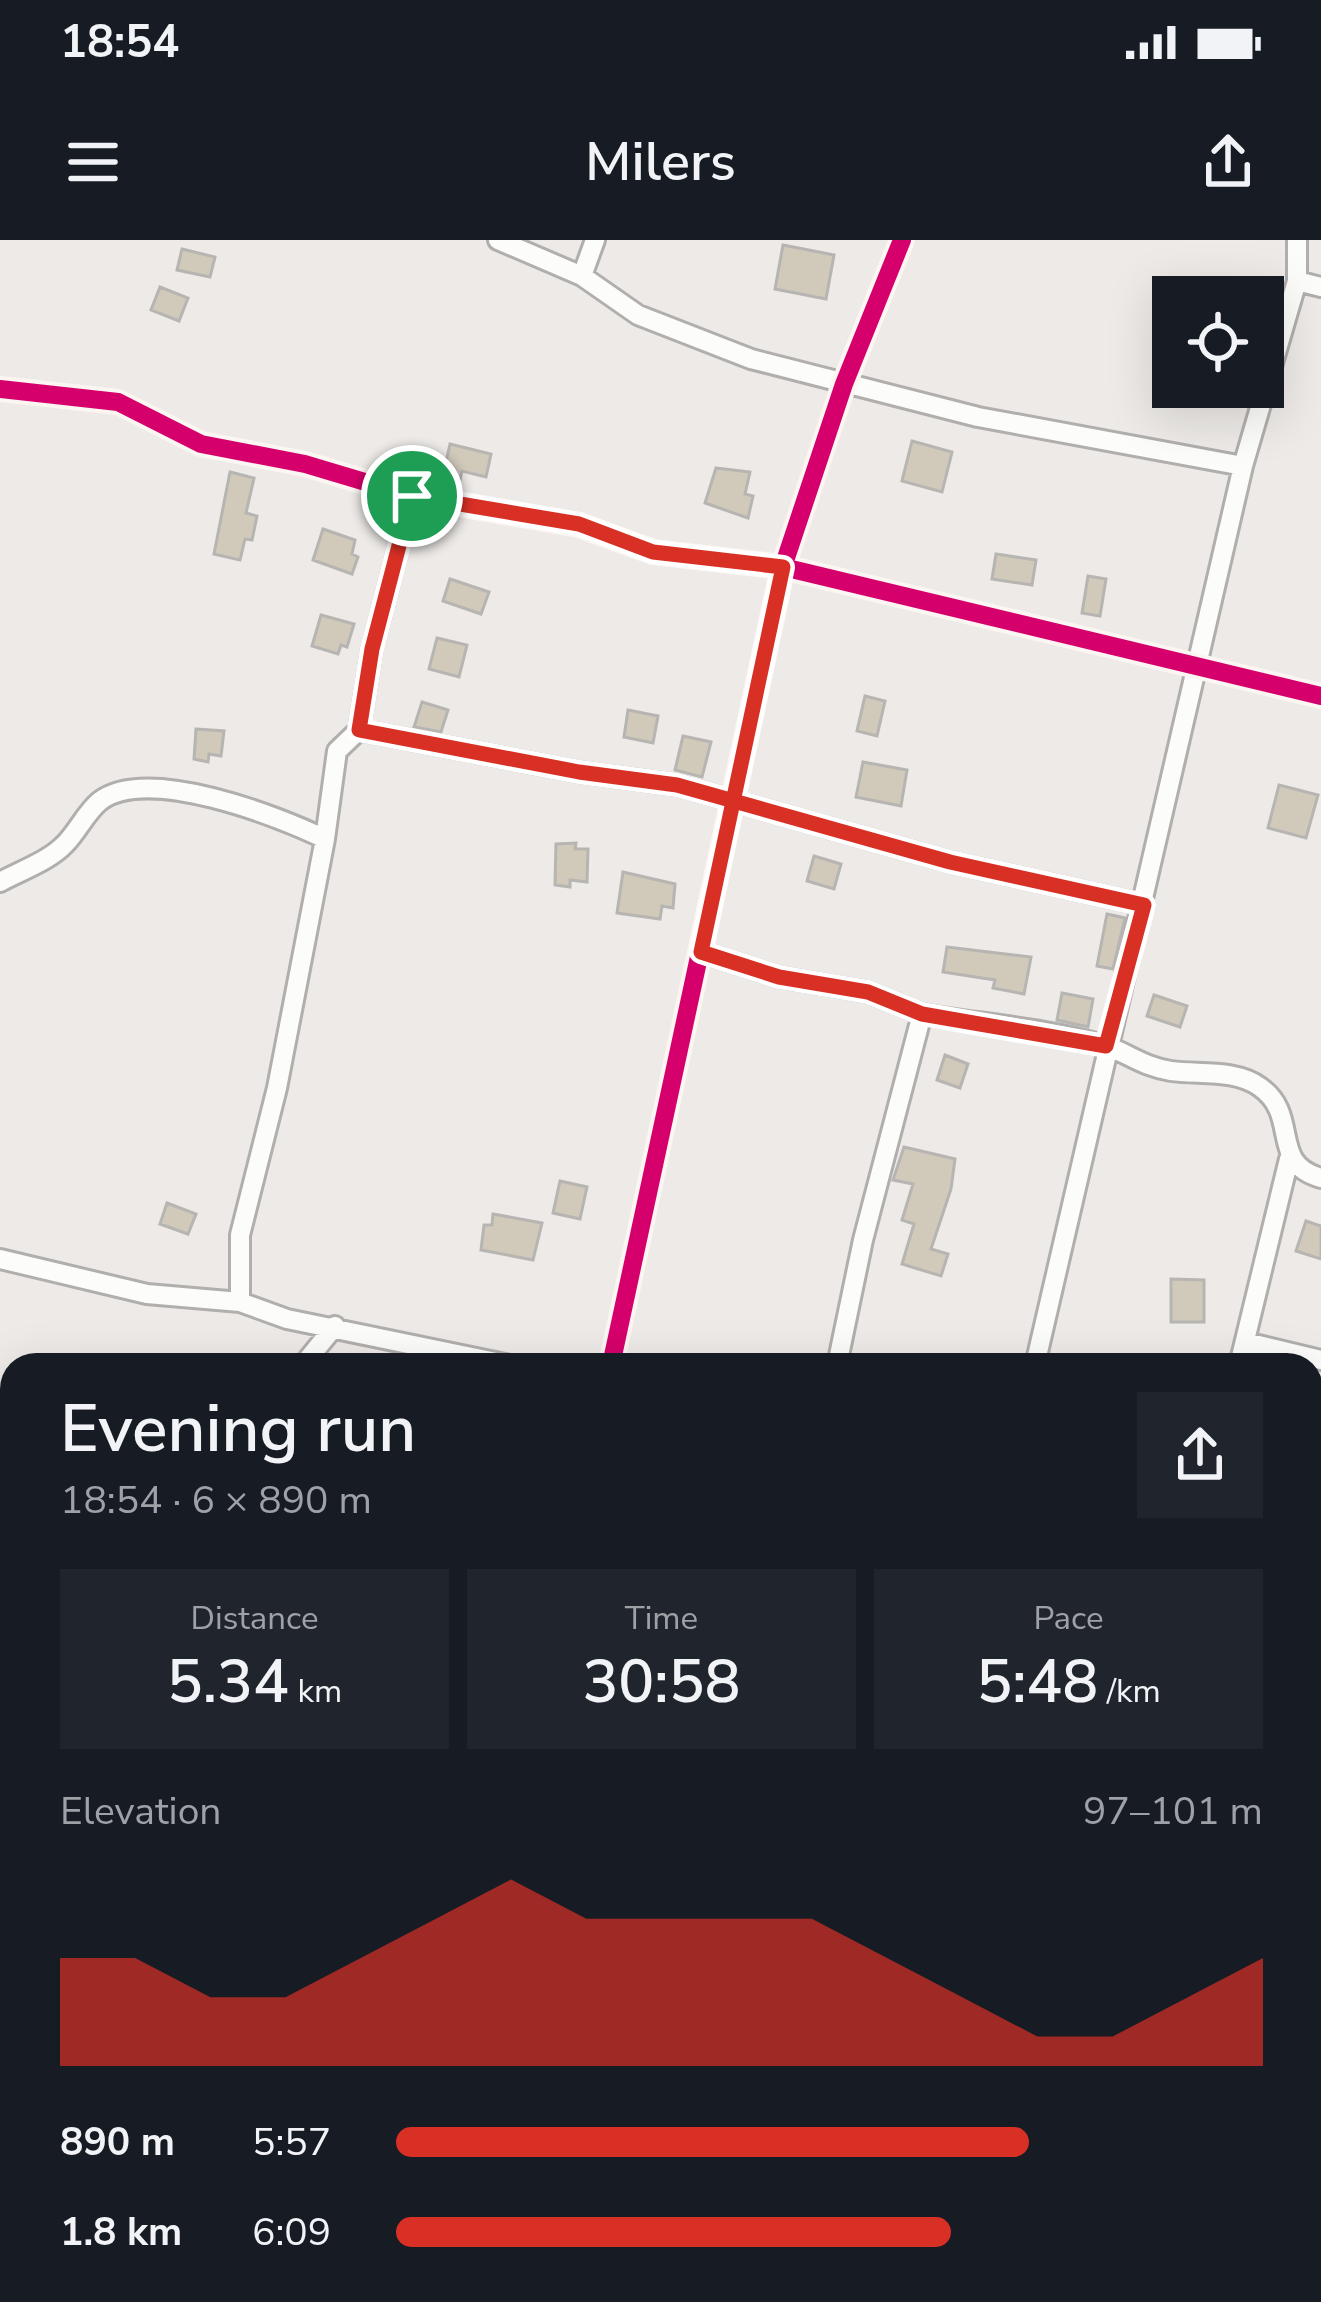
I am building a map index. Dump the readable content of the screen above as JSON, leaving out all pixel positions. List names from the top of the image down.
{
  "page": {
    "status": "18:54",
    "header": "Milers",
    "heading": ["Evening run", "18:54 · 6 × 890 m"],
    "stats": [
      ["Distance", "5.34 km"],
      ["Time", "30:58"],
      ["Pace", "5:48 /km"]
    ],
    "chart": ["Elevation", "97–101 m"],
    "list": [
      {
        "name": "890 m",
        "note": "5:57"
      },
      {
        "name": "1.8 km",
        "note": "6:09"
      }
    ]
  }
}
